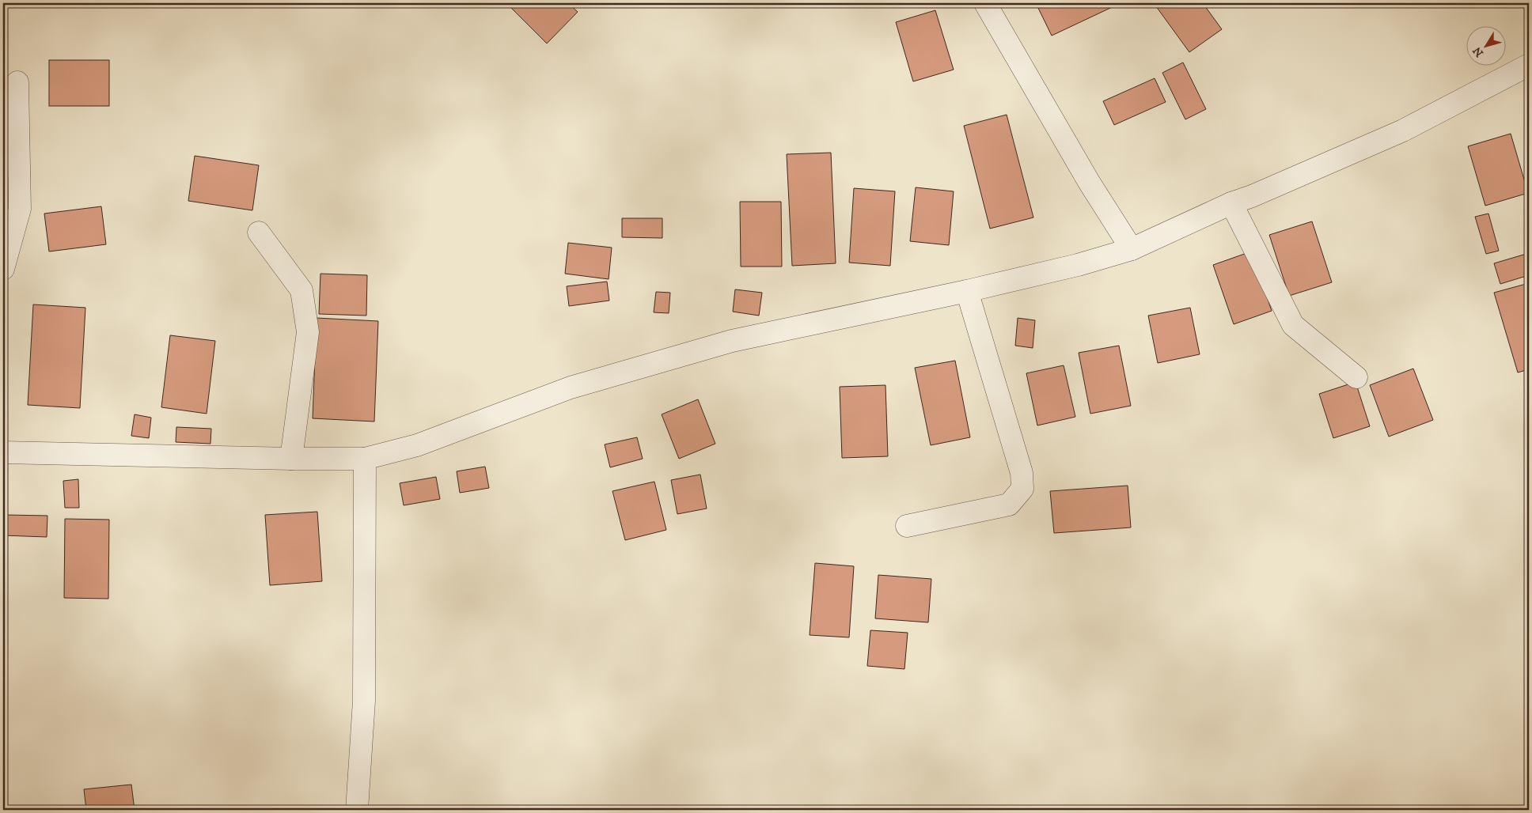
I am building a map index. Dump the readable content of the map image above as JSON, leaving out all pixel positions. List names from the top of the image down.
{
  "north": "bottom left"
}
